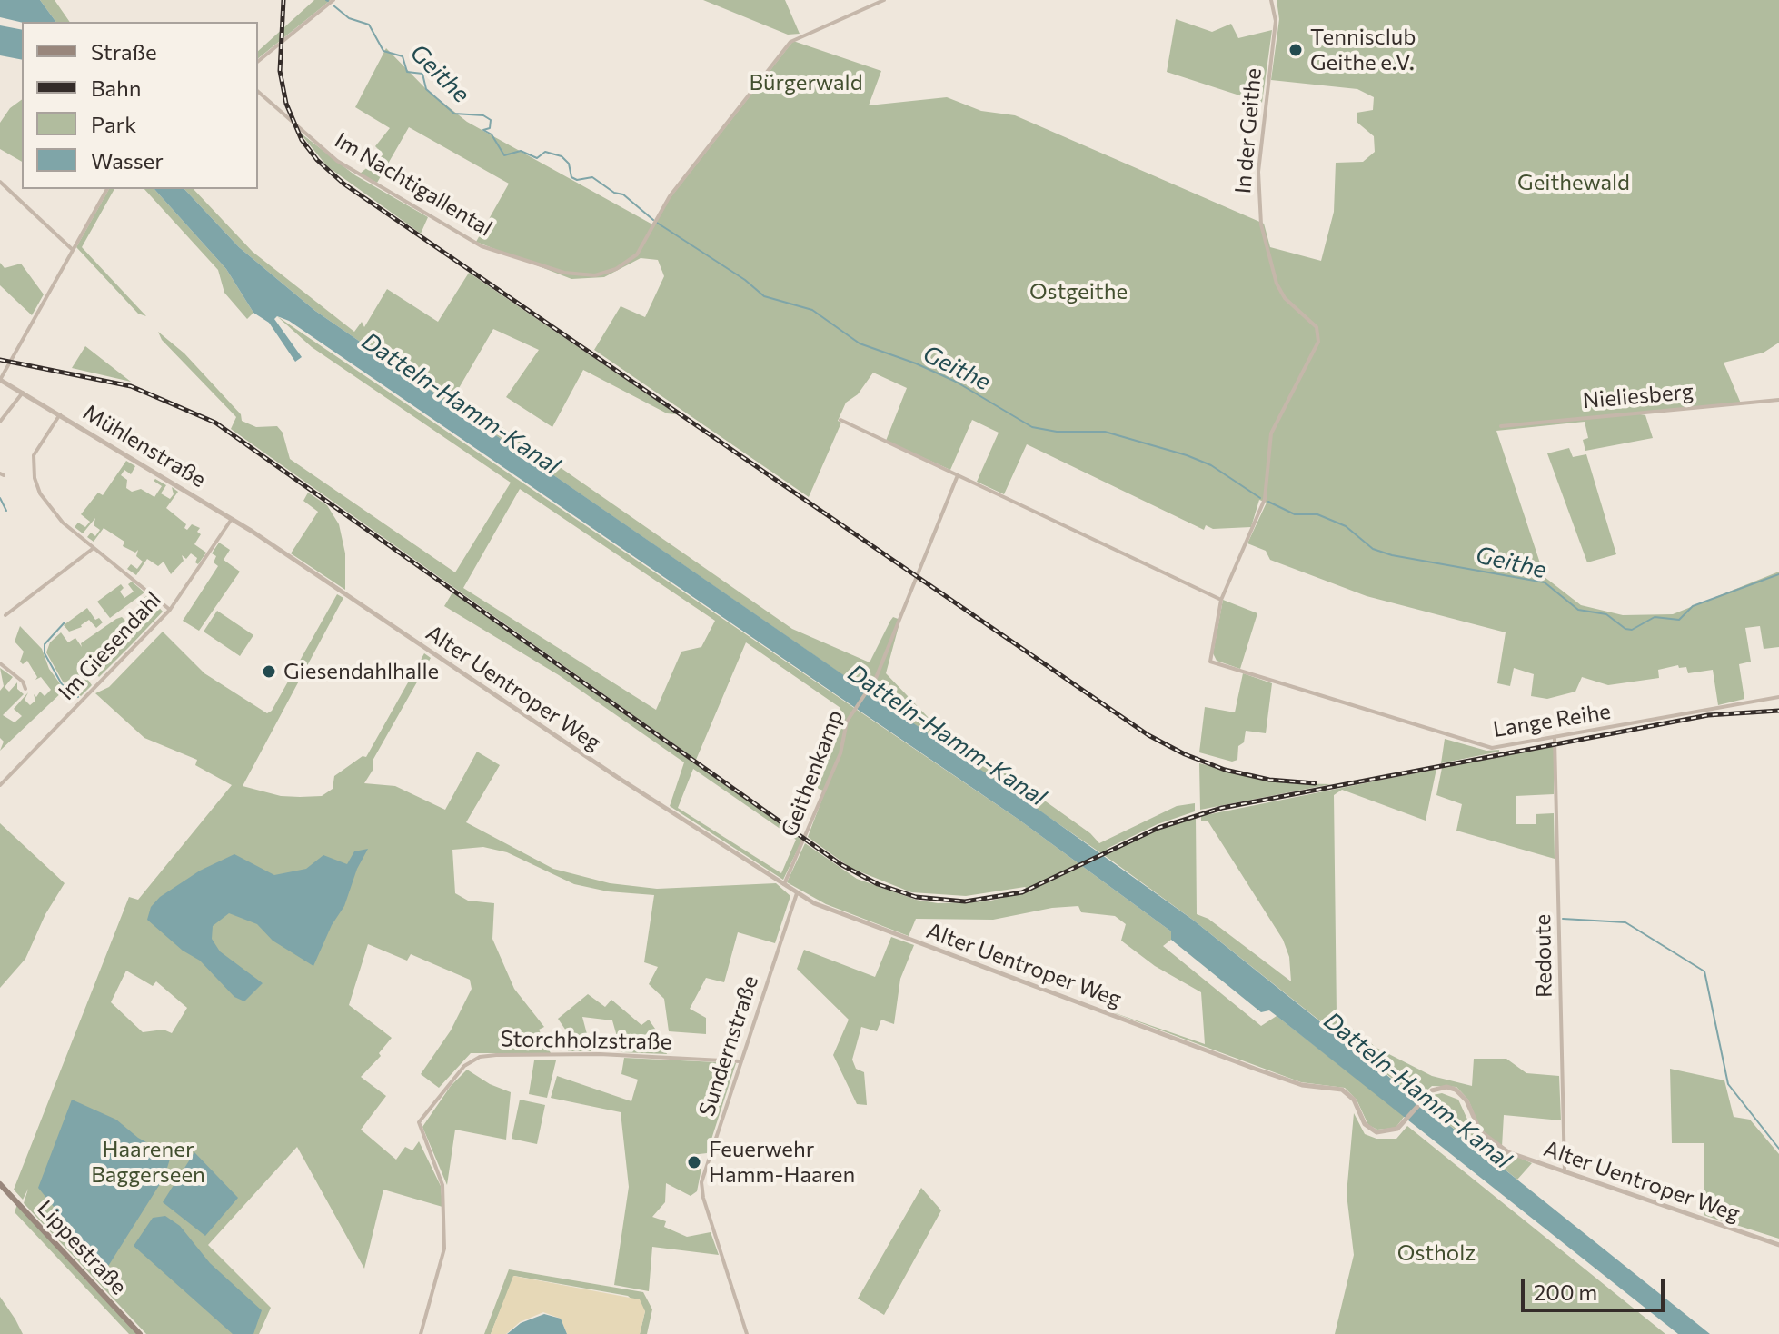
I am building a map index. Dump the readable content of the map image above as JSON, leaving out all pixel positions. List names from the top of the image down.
{
  "streets": {
    "main road": ["Lippestraße"],
    "street": [
      "In der Geithe",
      "Im Nachtigallental",
      "Nieliesberg",
      "Mühlenstraße",
      "Im Giesendahl",
      "Alter Uentroper Weg",
      "Lange Reihe",
      "Geithenkamp",
      "Redoute",
      "Storchholzstraße",
      "Sundernstraße"
    ]
  },
  "crossings": [
    ["In der Geithe", "Lange Reihe"],
    ["Mühlenstraße", "Im Giesendahl"],
    ["Mühlenstraße", "Alter Uentroper Weg"],
    ["Alter Uentroper Weg", "Geithenkamp"],
    ["Alter Uentroper Weg", "Redoute"],
    ["Alter Uentroper Weg", "Sundernstraße"],
    ["Lange Reihe", "Redoute"],
    ["Storchholzstraße", "Sundernstraße"]
  ],
  "water": ["Geithe", "Datteln-Hamm-Kanal"],
  "parks": [
    "Bürgerwald",
    "Geithewald",
    "Ostgeithe",
    "Haarener Baggerseen",
    "Ostholz"
  ],
  "places": ["Tennisclub Geithe e.V.", "Giesendahlhalle", "Feuerwehr Hamm-Haaren"],
  "legend": [
    "Straße",
    "Bahn",
    "Park",
    "Wasser"
  ],
  "scale_bar": "200 m"
}
